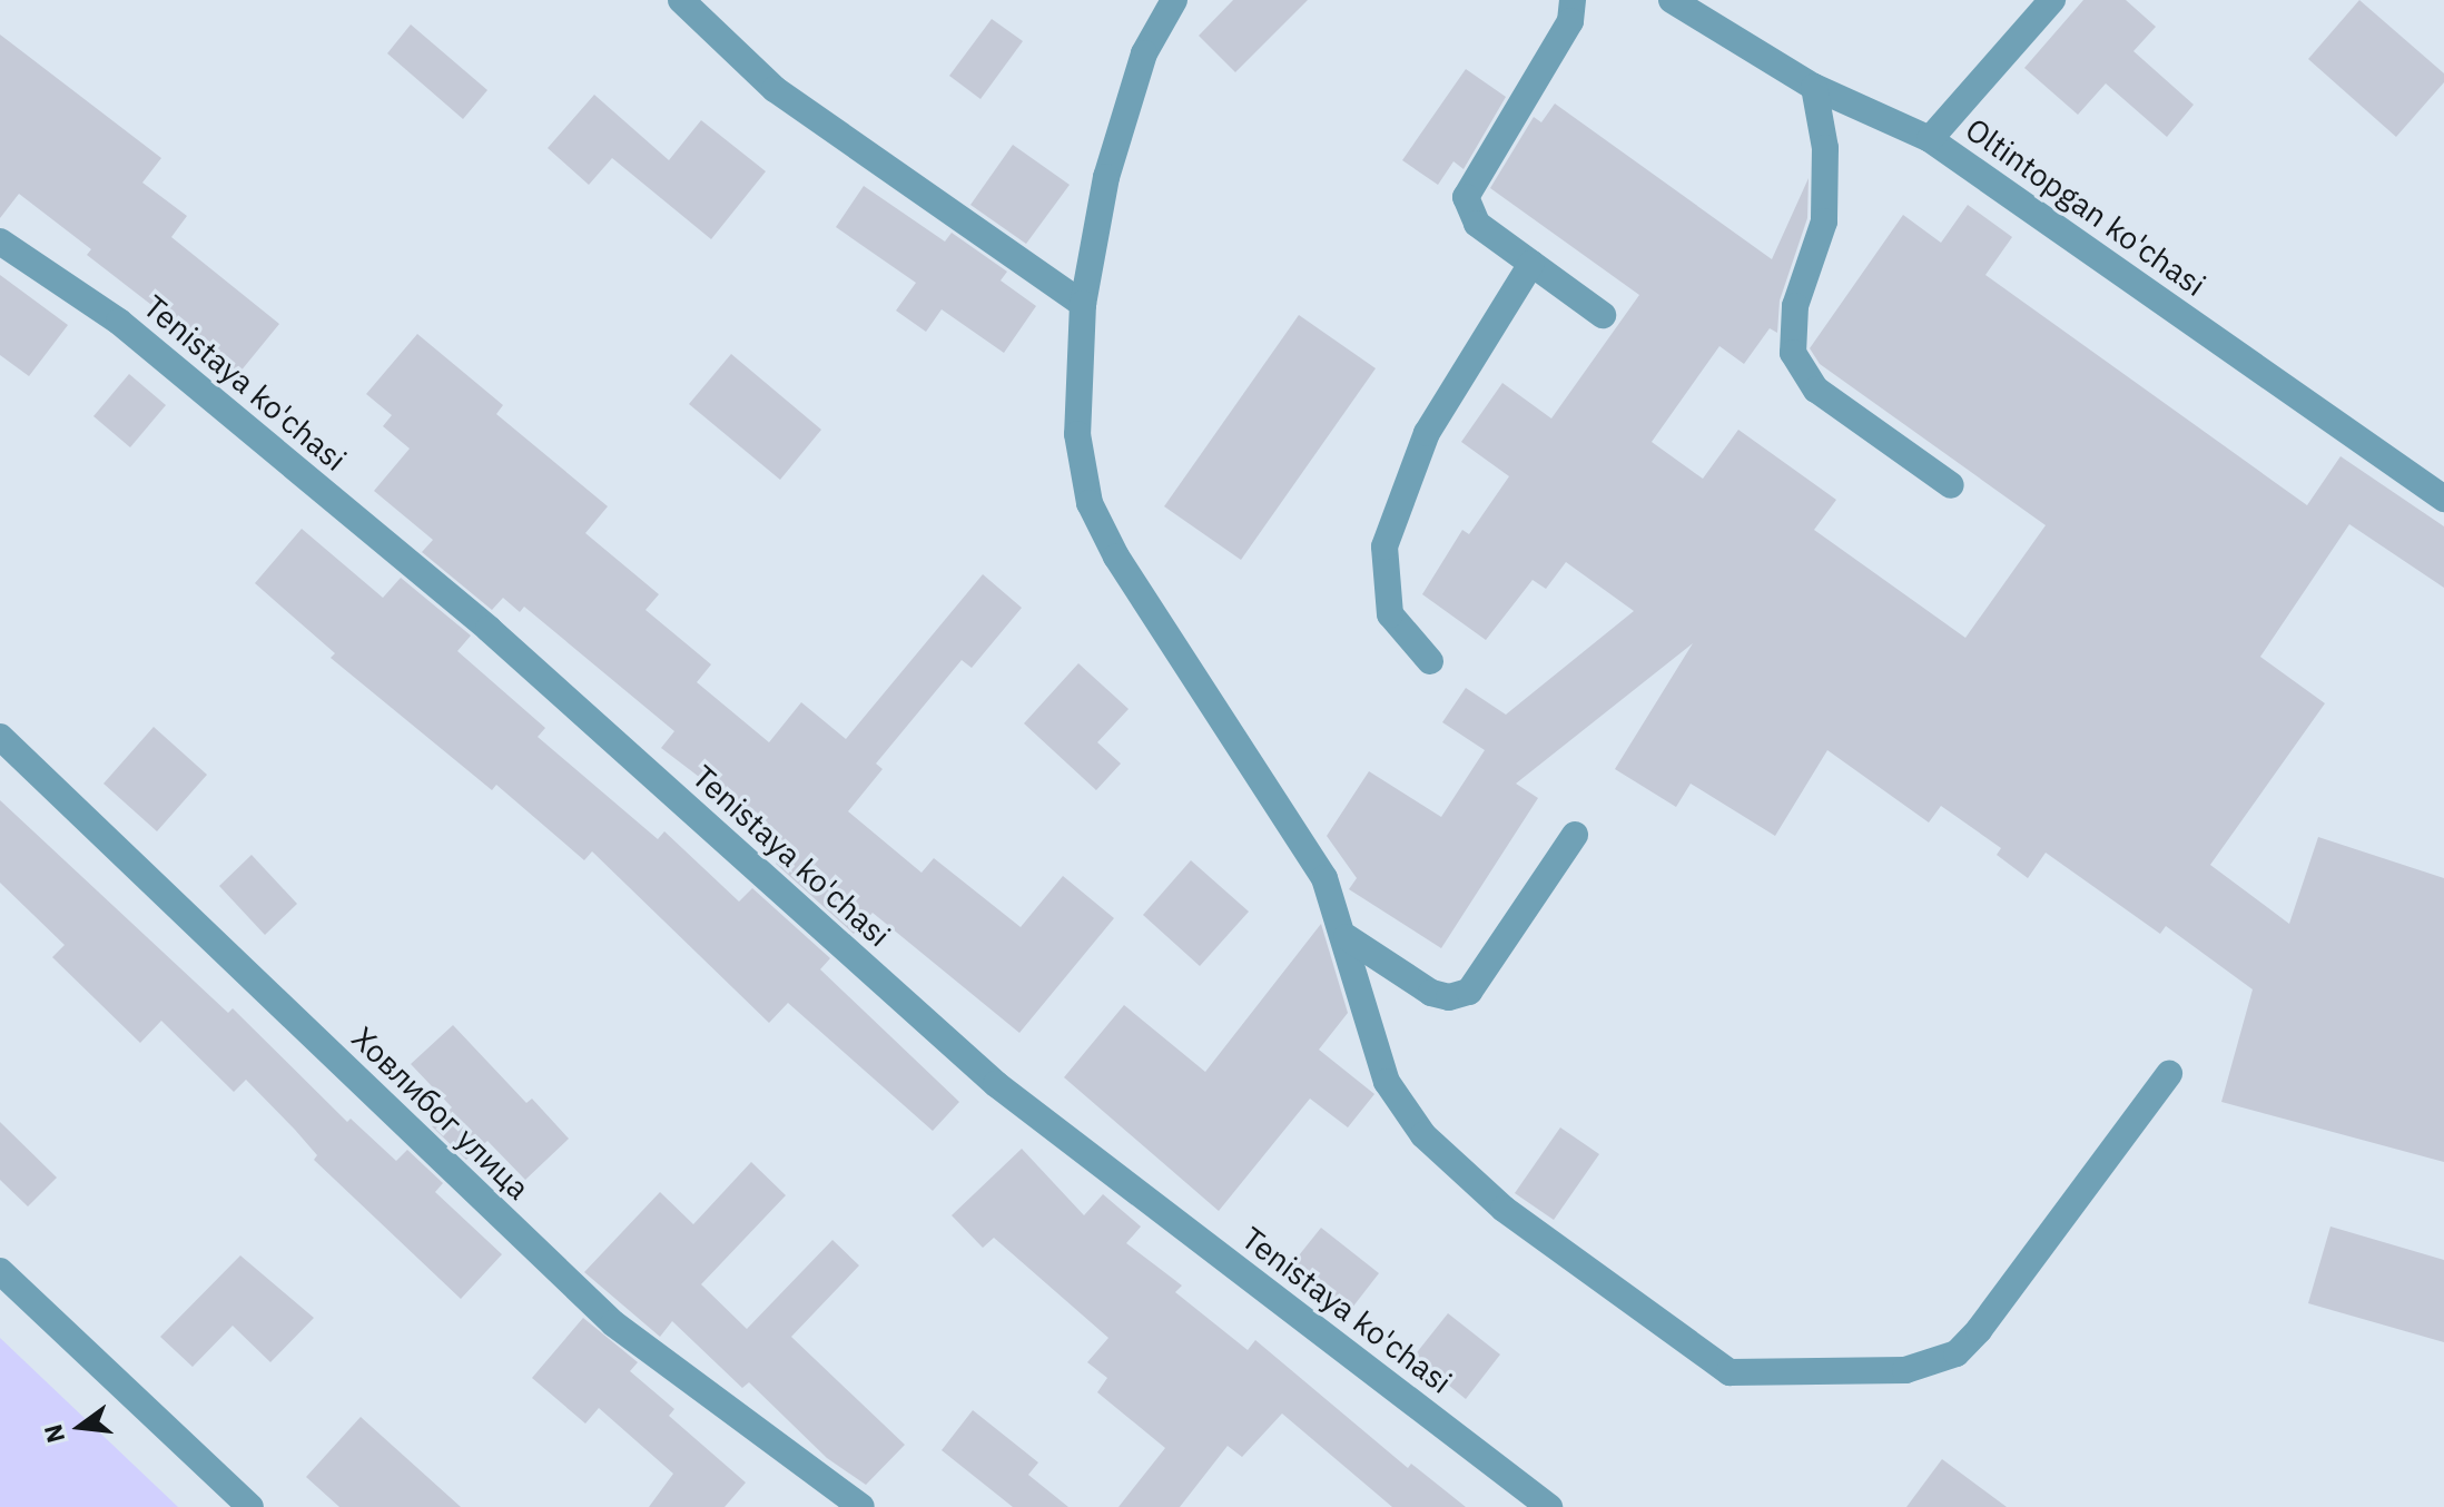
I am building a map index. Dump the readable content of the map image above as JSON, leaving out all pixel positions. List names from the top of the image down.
{
  "streets": {
    "street": ["Oltintopgan ko'chasi", "Tenistaya ko'chasi", "Ховлибог улица"]
  },
  "north": "left"
}
